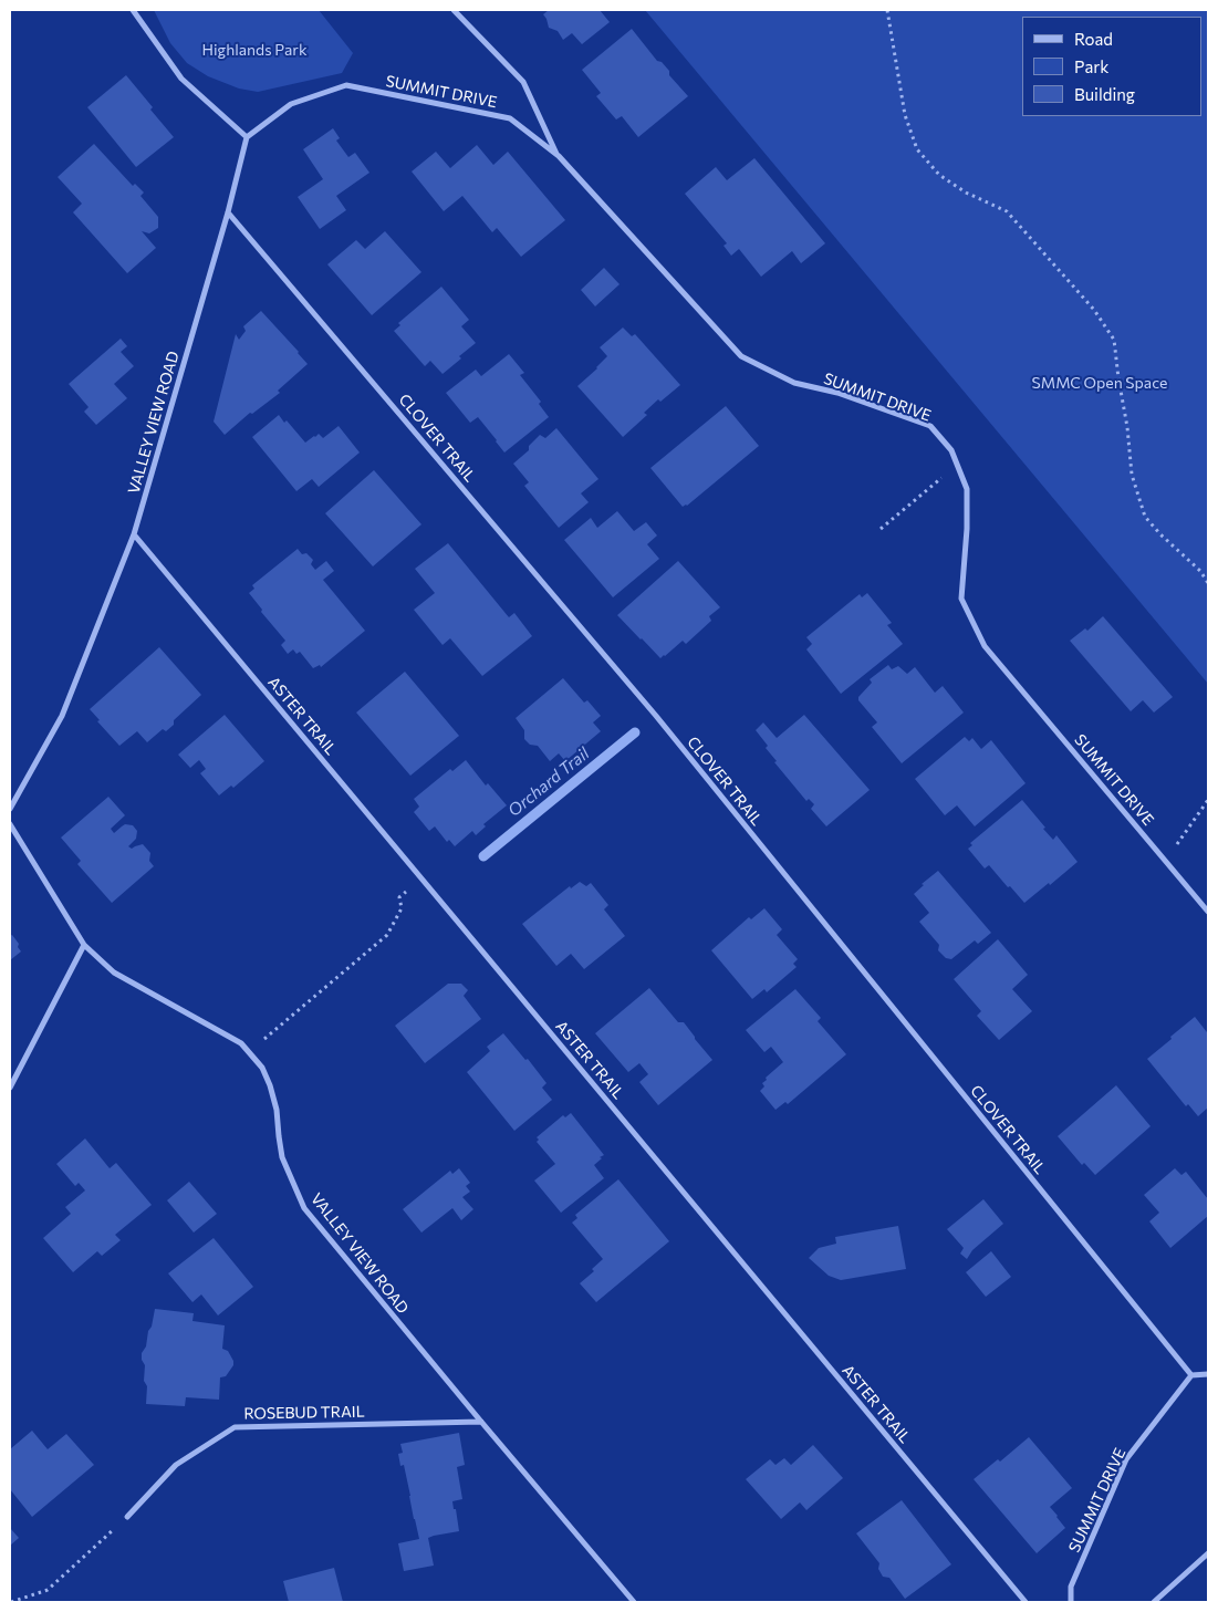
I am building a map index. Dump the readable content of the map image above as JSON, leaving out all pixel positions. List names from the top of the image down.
{
  "streets": {
    "street": [
      "SUMMIT DRIVE",
      "VALLEY VIEW ROAD",
      "CLOVER TRAIL",
      "ASTER TRAIL",
      "ROSEBUD TRAIL"
    ]
  },
  "crossings": [
    ["SUMMIT DRIVE", "VALLEY VIEW ROAD"],
    ["SUMMIT DRIVE", "CLOVER TRAIL"],
    ["VALLEY VIEW ROAD", "CLOVER TRAIL"],
    ["VALLEY VIEW ROAD", "ASTER TRAIL"],
    ["VALLEY VIEW ROAD", "ROSEBUD TRAIL"]
  ],
  "water": ["Orchard Trail"],
  "parks": ["Highlands Park", "SMMC Open Space"],
  "legend": ["Road", "Park", "Building"]
}
